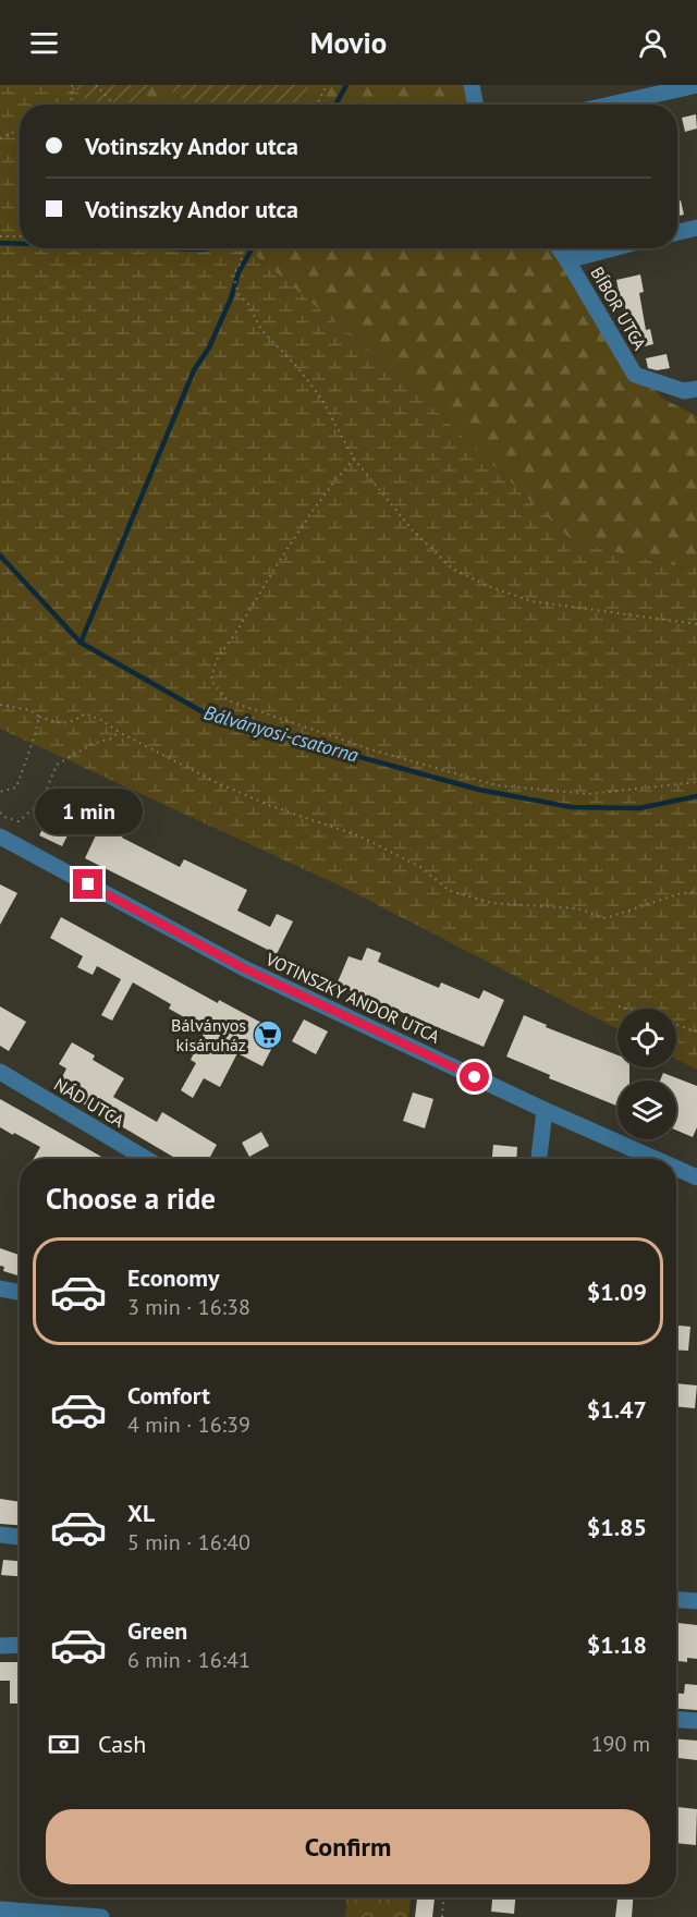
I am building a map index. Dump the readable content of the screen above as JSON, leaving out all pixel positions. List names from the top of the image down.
{
  "streets": {
    "street": ["BÍBOR UTCA", "VOTINSZKY ANDOR UTCA", "NÁD UTCA"]
  },
  "water": ["Bálványosi-csatorna"],
  "places": {
    "supermarket": ["Bálványos kisáruház"]
  },
  "page": {
    "header": "Movio",
    "banner": ["Votinszky Andor utca", "Votinszky Andor utca"],
    "bubble": "1 min",
    "heading": "Choose a ride",
    "list": [
      {
        "name": "Economy",
        "note": "3 min · 16:38",
        "value": "$1.09"
      },
      {
        "name": "Comfort",
        "note": "4 min · 16:39",
        "value": "$1.47"
      },
      {
        "name": "XL",
        "note": "5 min · 16:40",
        "value": "$1.85"
      },
      {
        "name": "Green",
        "note": "6 min · 16:41",
        "value": "$1.18"
      }
    ],
    "pay": ["Cash", "190 m"],
    "buttons": "Confirm"
  }
}
